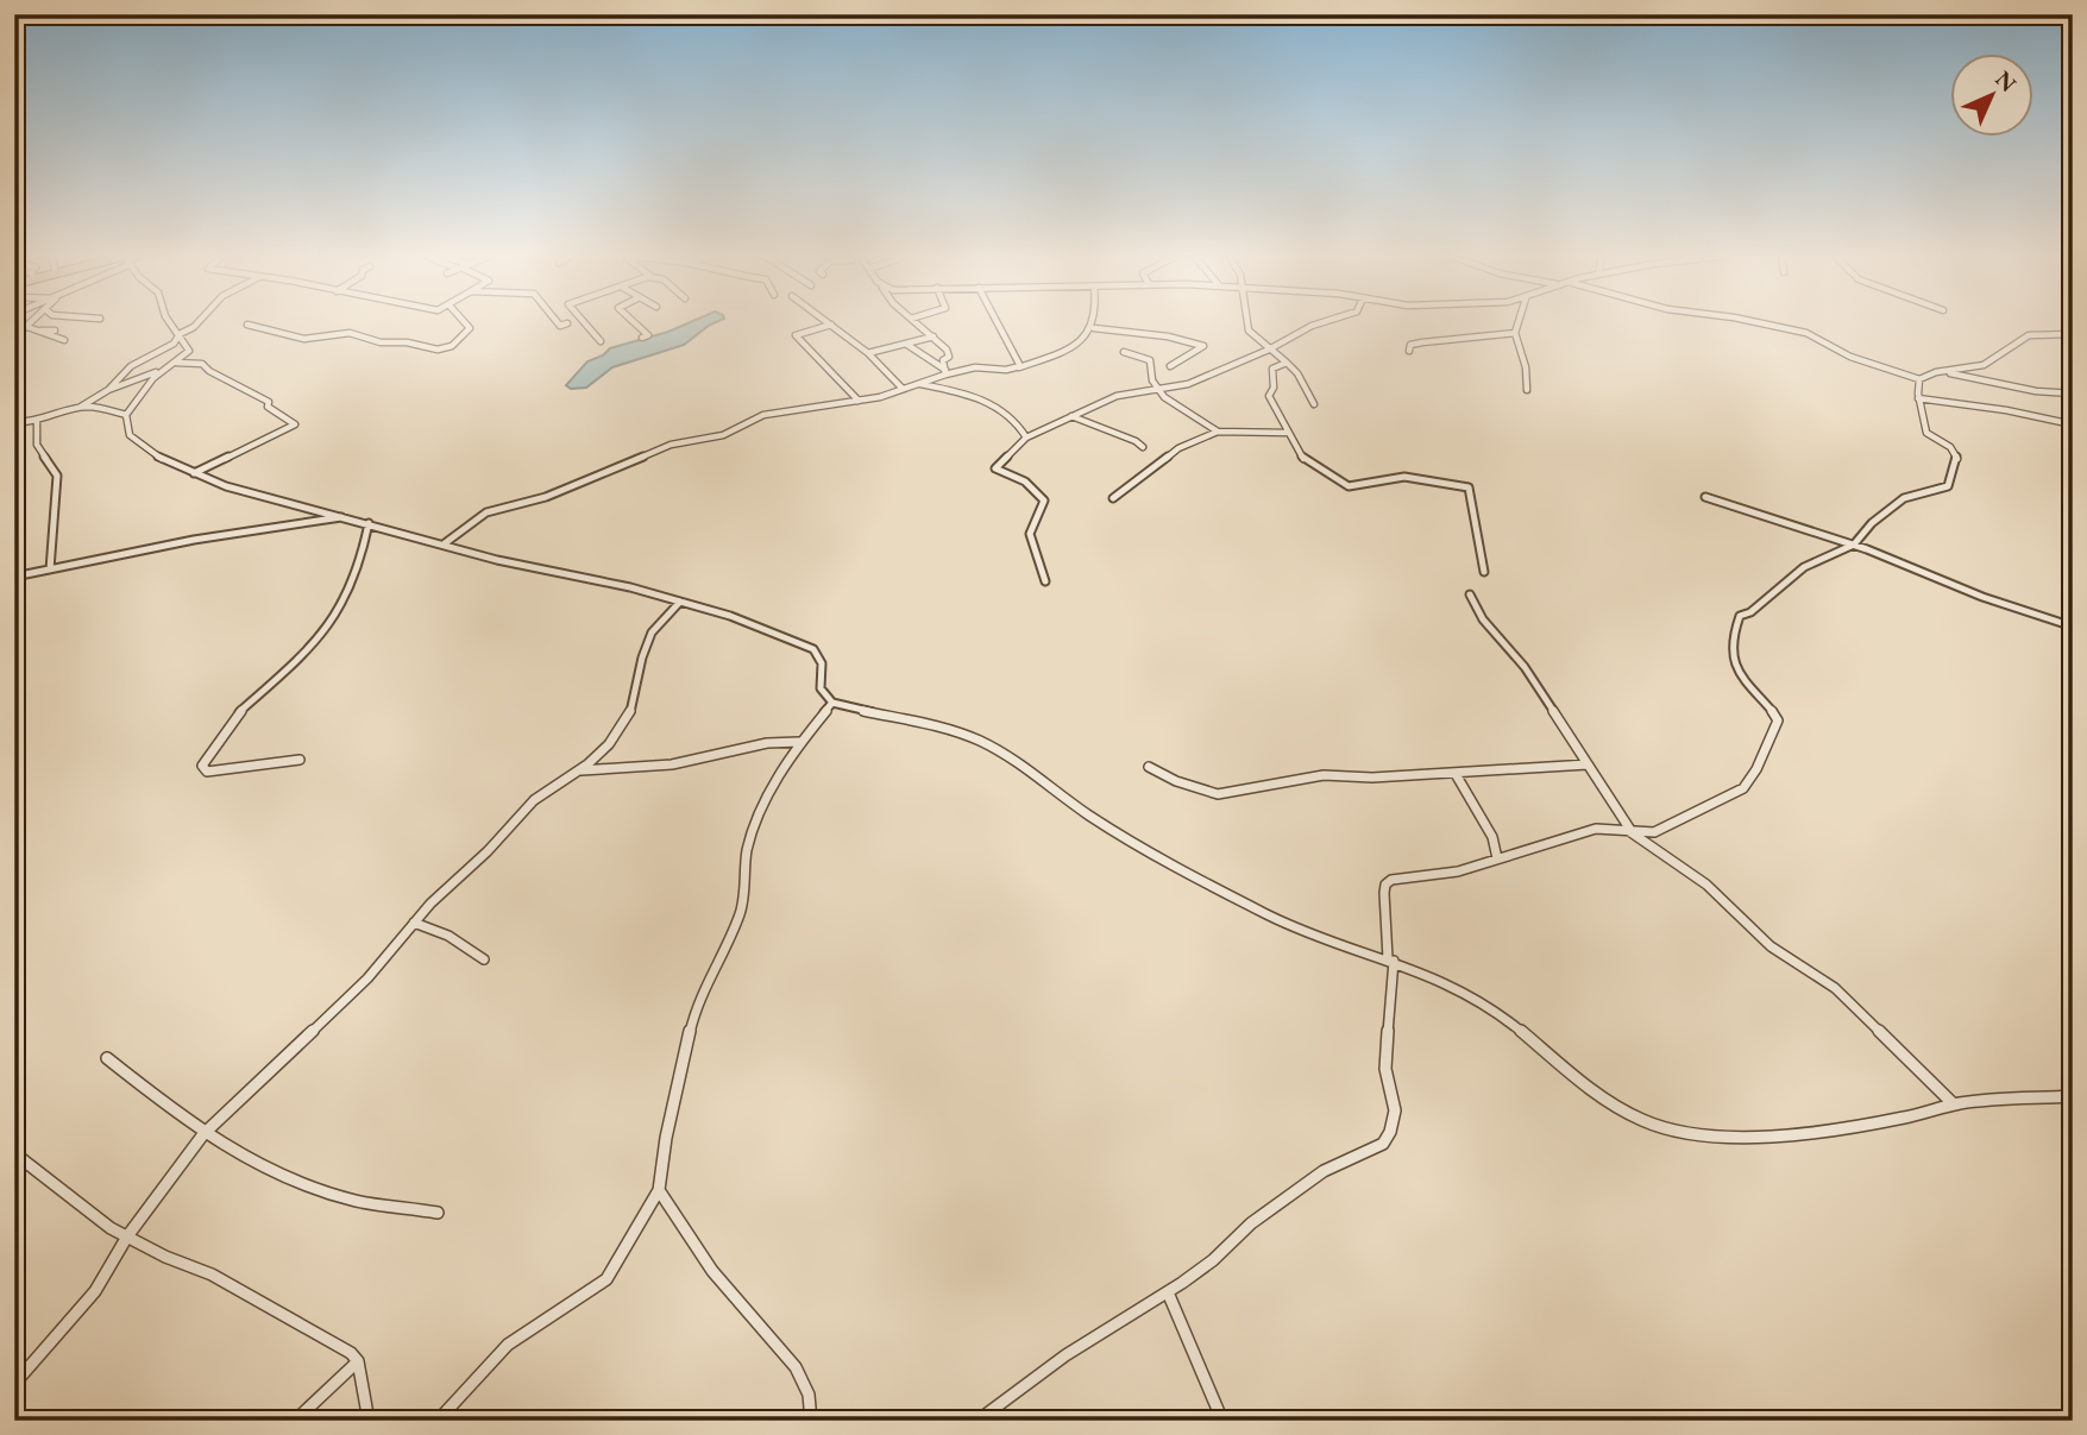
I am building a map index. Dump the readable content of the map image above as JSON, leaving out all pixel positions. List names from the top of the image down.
{
  "north": "top right"
}
